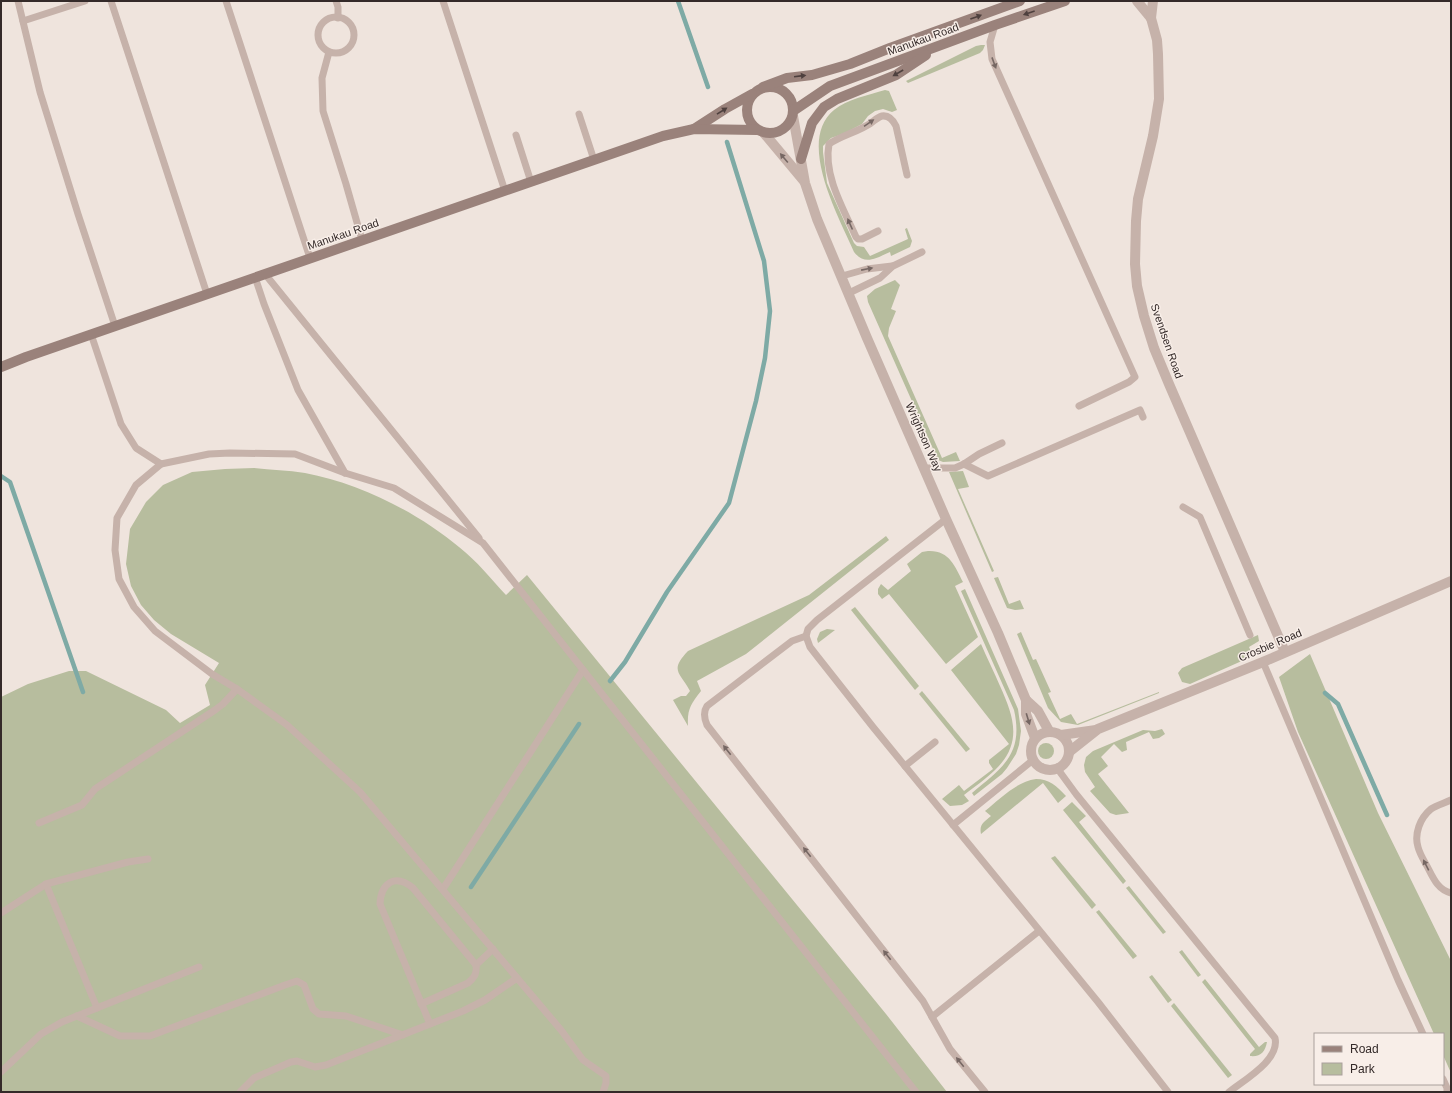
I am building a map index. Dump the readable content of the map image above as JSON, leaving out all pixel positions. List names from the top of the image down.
{
  "streets": {
    "main road": ["Manukau Road"],
    "street": ["Svendsen Road", "Wrightson Way", "Crosbie Road"]
  },
  "crossings": [
    ["Manukau Road", "Wrightson Way"],
    ["Svendsen Road", "Crosbie Road"],
    ["Wrightson Way", "Crosbie Road"]
  ],
  "legend": ["Road", "Park"]
}
